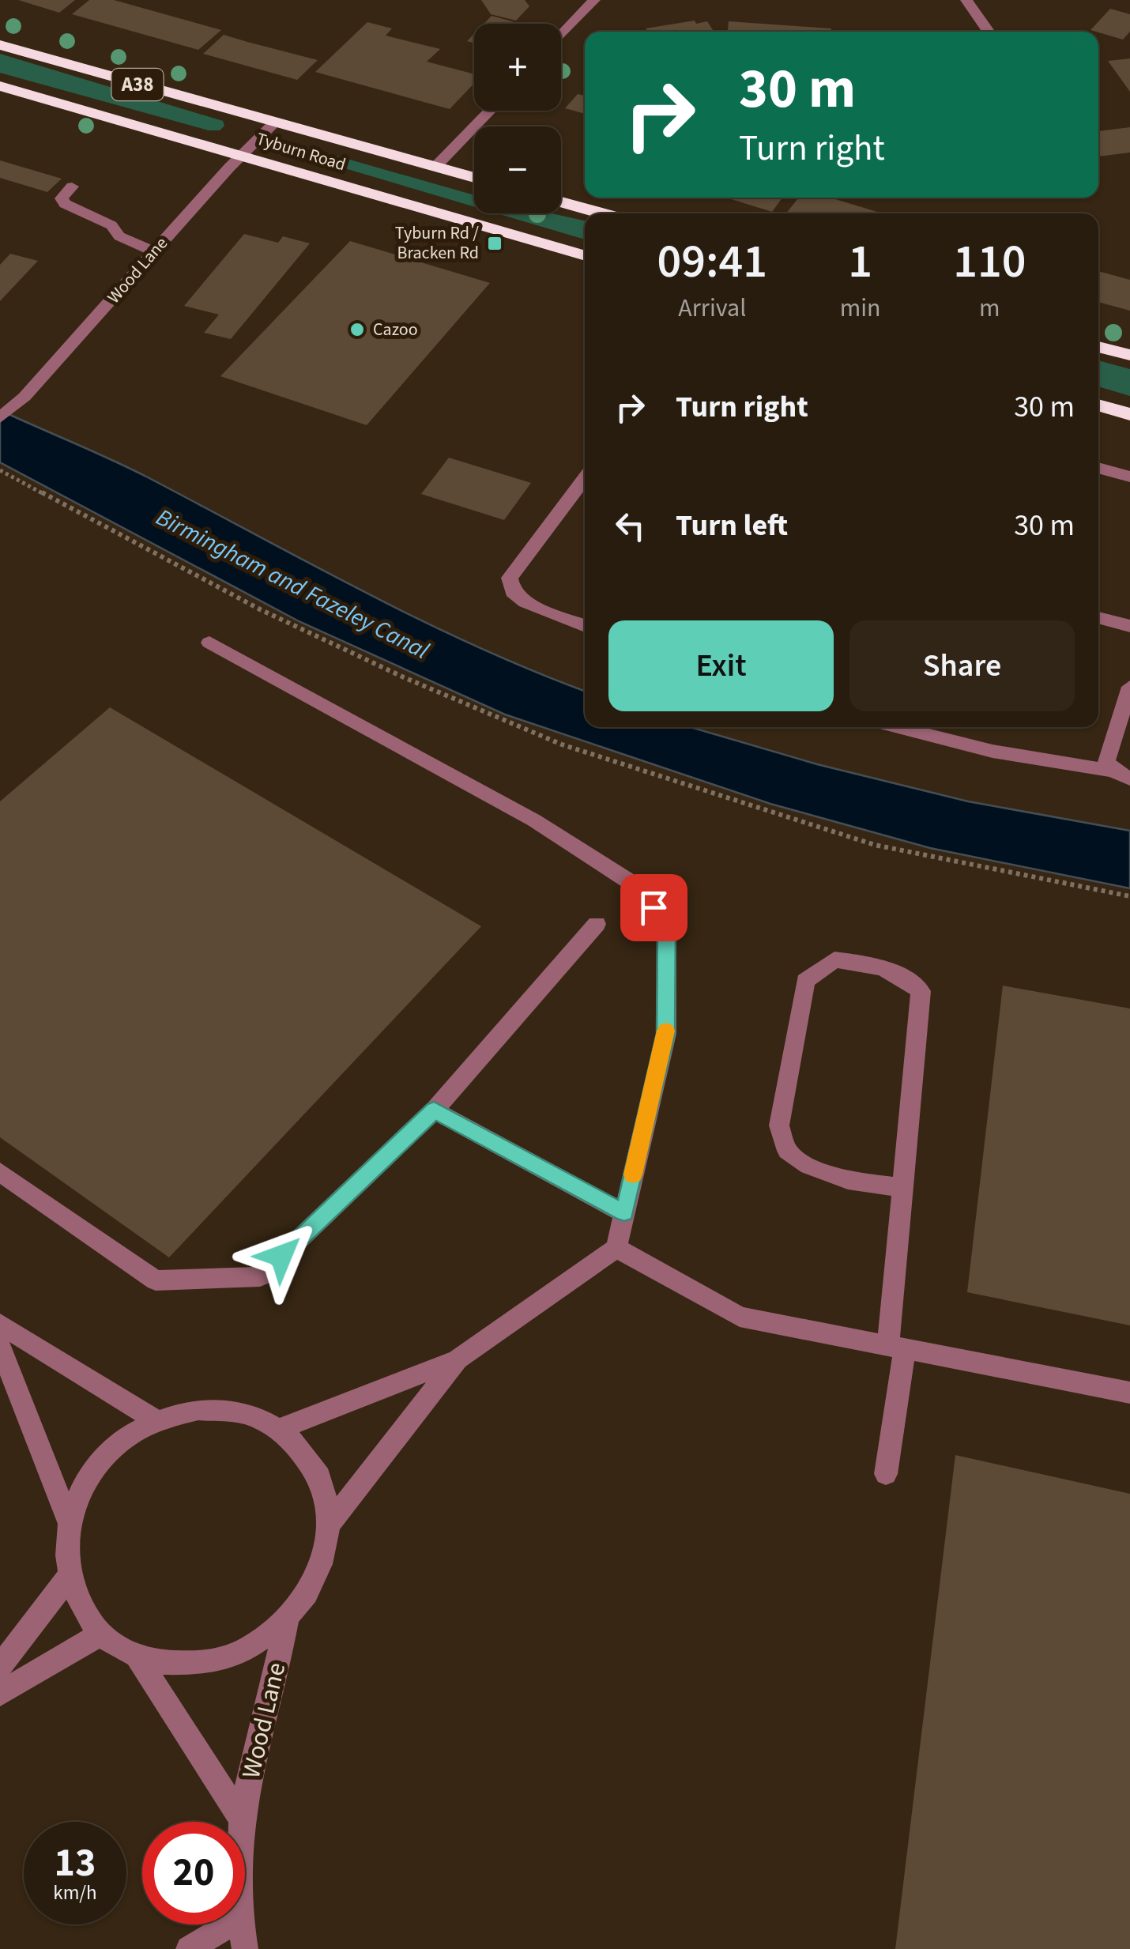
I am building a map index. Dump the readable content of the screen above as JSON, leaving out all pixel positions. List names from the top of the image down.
{
  "streets": {
    "highway": ["A38", "Tyburn Road"],
    "street": ["Wood Lane"]
  },
  "crossings": [
    ["Tyburn Road", "Wood Lane"]
  ],
  "water": ["Birmingham and Fazeley Canal"],
  "places": {
    "transit": ["Tyburn Rd / Bracken Rd"],
    "other": ["Cazoo"]
  },
  "page": {
    "map_buttons": ["+", "−"],
    "turn": ["30 m", "Turn right"],
    "eta": [
      "09:41",
      "Arrival",
      "1",
      "min",
      "110",
      "m"
    ],
    "list": [
      {
        "name": "Turn right",
        "value": "30 m"
      },
      {
        "name": "Turn left",
        "value": "30 m"
      }
    ],
    "buttons": ["Exit", "Share"],
    "speed": "13 km/h",
    "limit": "20"
  }
}
